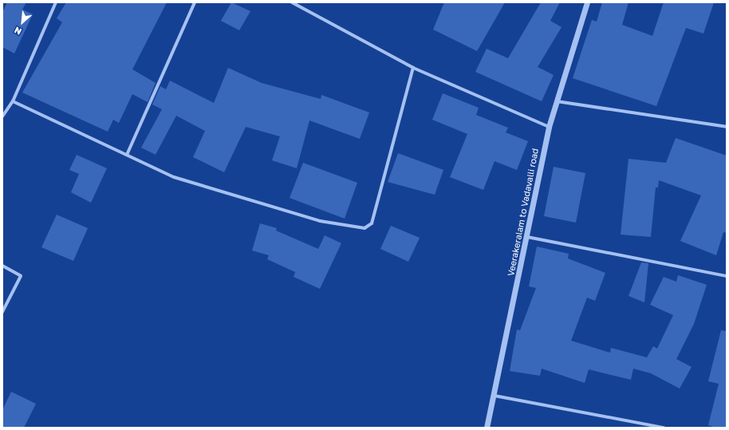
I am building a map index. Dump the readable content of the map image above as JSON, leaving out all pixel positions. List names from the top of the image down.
{
  "streets": {
    "street": ["Veerakeralam to Vadavalli road"]
  },
  "north": "bottom left"
}
